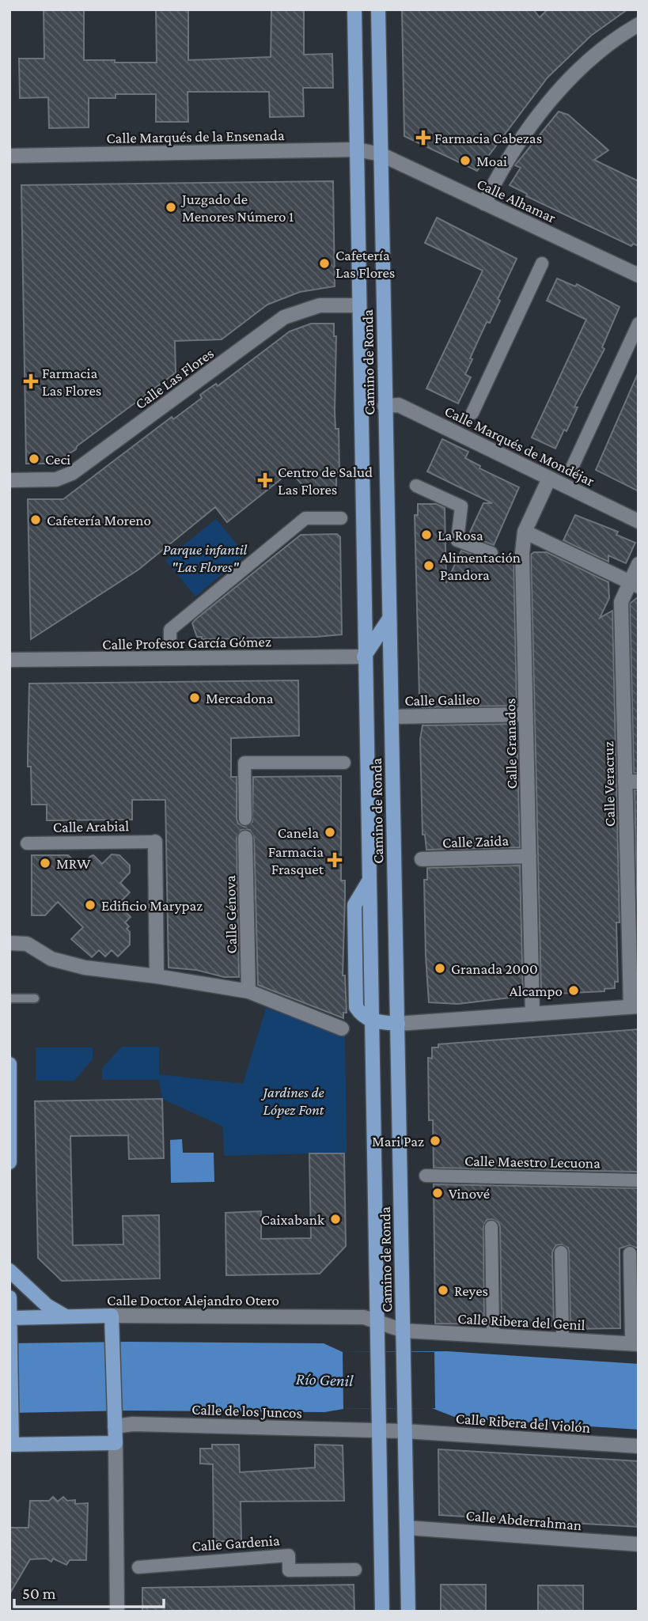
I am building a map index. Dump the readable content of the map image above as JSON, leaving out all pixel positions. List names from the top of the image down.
{
  "streets": {
    "main road": ["Camino de Ronda", "Calle Doctor Alejandro Otero"],
    "street": [
      "Calle Marqués de la Ensenada",
      "Calle Alhamar",
      "Calle Las Flores",
      "Calle Marqués de Mondéjar",
      "Calle Profesor García Gómez",
      "Calle Galileo",
      "Calle Granados",
      "Calle Veracruz",
      "Calle Arabial",
      "Calle Zaida",
      "Calle Génova",
      "Calle Maestro Lecuona",
      "Calle Ribera del Genil",
      "Calle de los Juncos",
      "Calle Ribera del Violón",
      "Calle Abderrahman",
      "Calle Gardenia"
    ]
  },
  "crossings": [
    ["Calle Marqués de la Ensenada", "Calle Alhamar"],
    ["Calle Marqués de la Ensenada", "Camino de Ronda"],
    ["Calle Alhamar", "Camino de Ronda"],
    ["Camino de Ronda", "Calle Las Flores"],
    ["Camino de Ronda", "Calle Marqués de Mondéjar"],
    ["Camino de Ronda", "Calle Profesor García Gómez"],
    ["Camino de Ronda", "Calle Galileo"],
    ["Camino de Ronda", "Calle Doctor Alejandro Otero"],
    ["Camino de Ronda", "Calle Ribera del Genil"],
    ["Camino de Ronda", "Calle de los Juncos"],
    ["Camino de Ronda", "Calle Ribera del Violón"],
    ["Camino de Ronda", "Calle Abderrahman"],
    ["Calle Marqués de Mondéjar", "Calle Granados"],
    ["Calle Galileo", "Calle Granados"],
    ["Calle Granados", "Calle Zaida"],
    ["Calle Doctor Alejandro Otero", "Calle Ribera del Genil"],
    ["Calle de los Juncos", "Calle Ribera del Violón"]
  ],
  "water": ["Río Genil"],
  "parks": ["Parque infantil \"Las Flores\"", "Jardines de López Font"],
  "places": {
    "health": [
      "Farmacia Cabezas",
      "Farmacia Las Flores",
      "Centro de Salud Las Flores",
      "Farmacia Frasquet"
    ],
    "other": [
      "Moai",
      "Juzgado de Menores Número 1",
      "Cafetería Las Flores",
      "Ceci",
      "Cafetería Moreno",
      "La Rosa",
      "Alimentación Pandora",
      "Mercadona",
      "Canela",
      "MRW",
      "Edificio Marypaz",
      "Granada 2000",
      "Alcampo",
      "Mari Paz",
      "Vinové",
      "Caixabank",
      "Reyes"
    ]
  },
  "scale_bar": "50 m"
}
